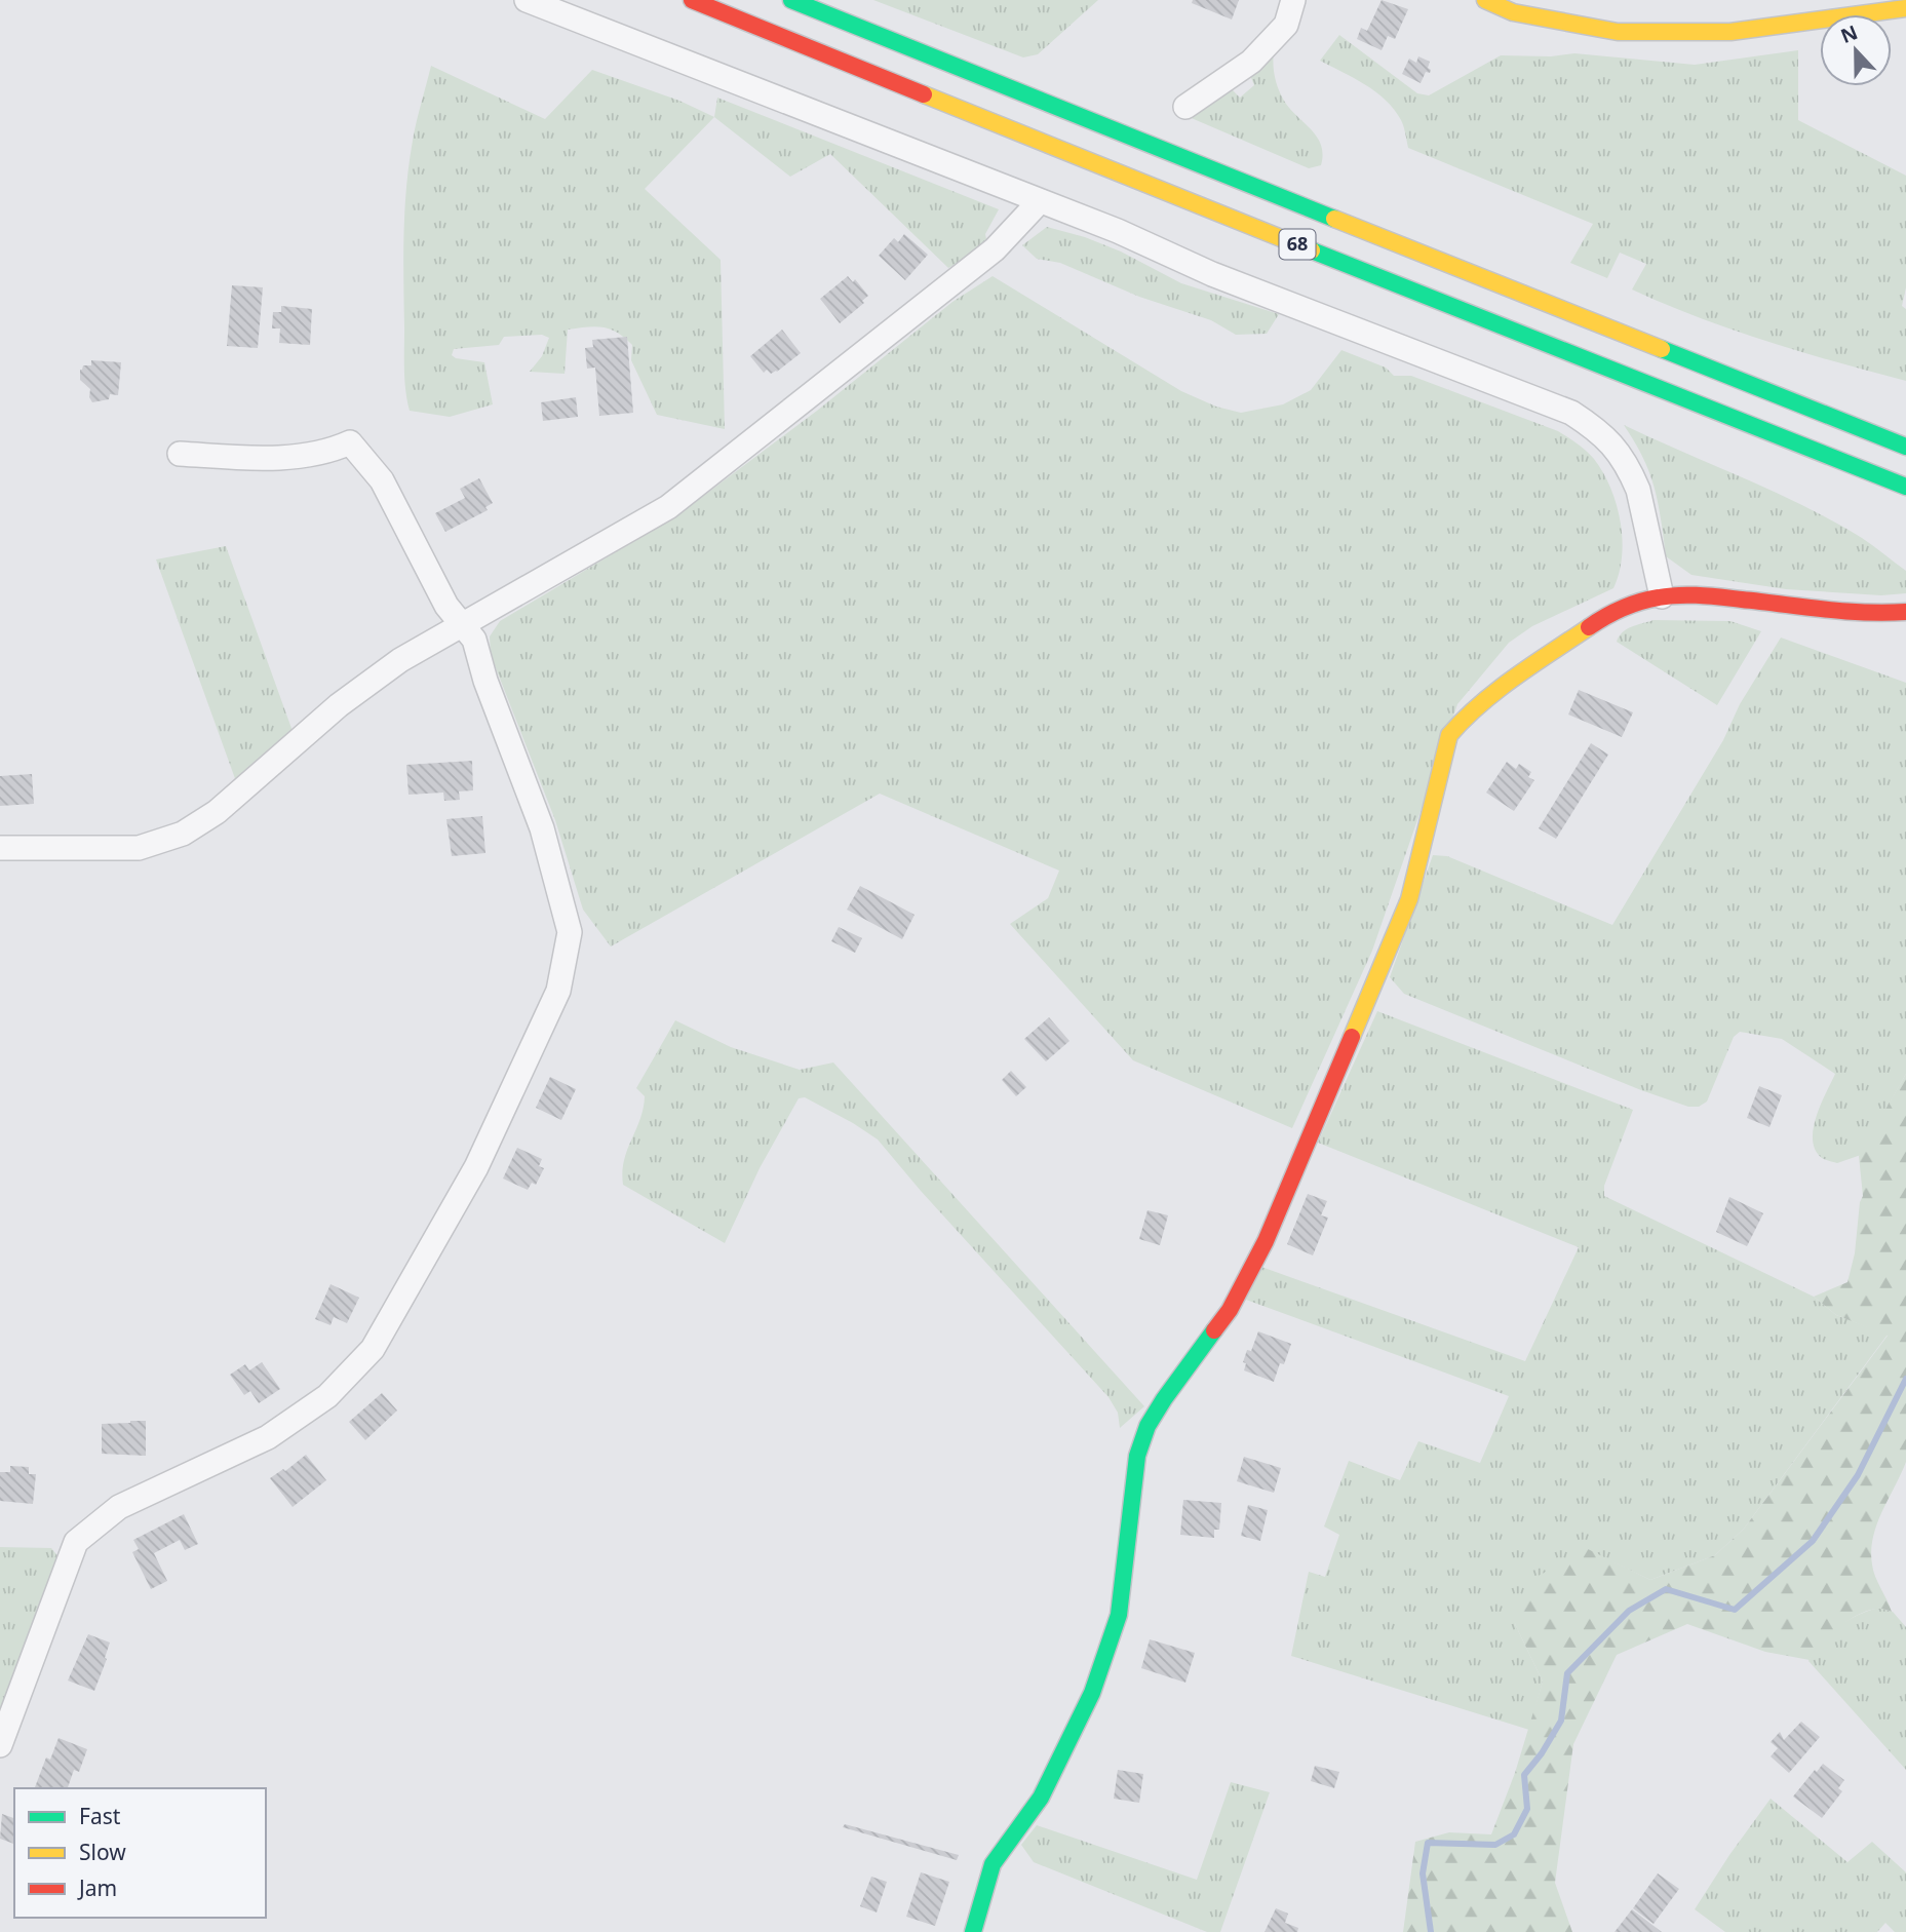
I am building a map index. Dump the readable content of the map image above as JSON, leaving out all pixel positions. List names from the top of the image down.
{
  "streets": {
    "main road": ["68"]
  },
  "legend": ["Fast", "Slow", "Jam"],
  "north": "top"
}
